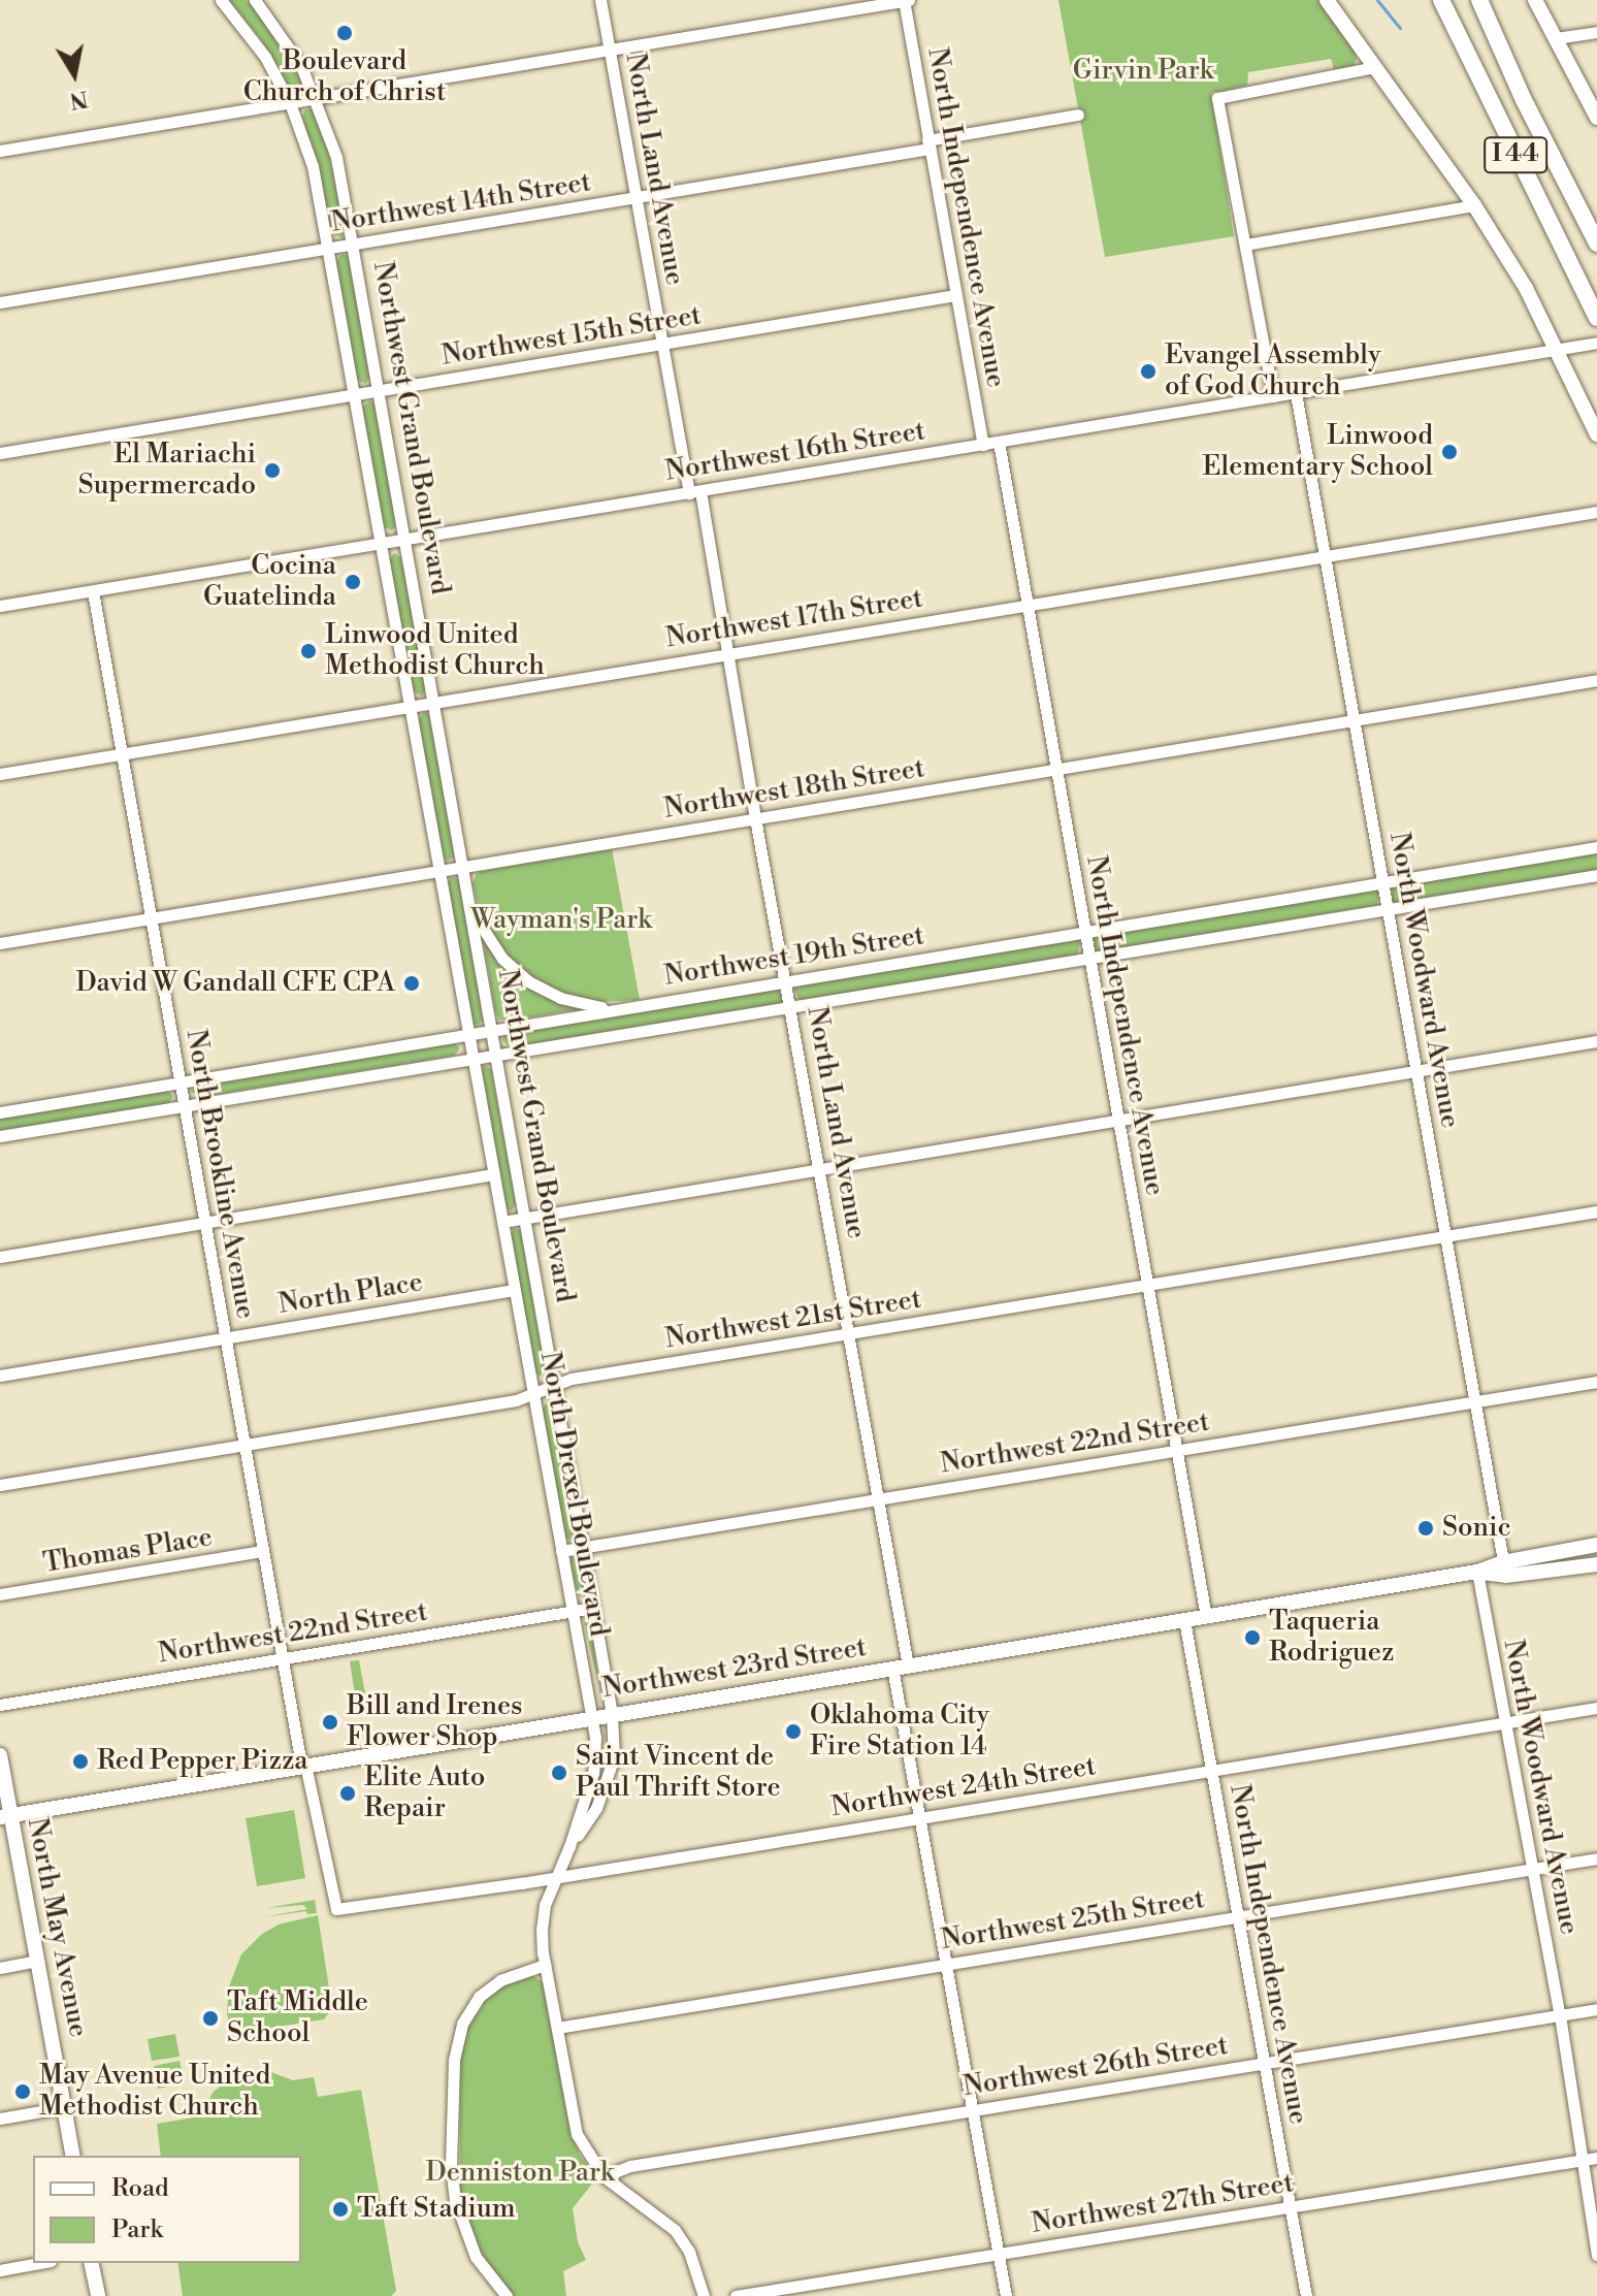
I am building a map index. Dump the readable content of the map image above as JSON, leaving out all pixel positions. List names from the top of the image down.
{
  "streets": {
    "highway": ["I 44"],
    "main road": ["Northwest 23rd Street", "North May Avenue"],
    "street": [
      "North Land Avenue",
      "Northwest 14th Street",
      "North Independence Avenue",
      "Northwest 15th Street",
      "Northwest Grand Boulevard",
      "Northwest 16th Street",
      "Northwest 17th Street",
      "Northwest 18th Street",
      "Northwest 19th Street",
      "North Woodward Avenue",
      "North Brookline Avenue",
      "North Place",
      "Northwest 21st Street",
      "Northwest 22nd Street",
      "North Drexel Boulevard",
      "Thomas Place",
      "Northwest 24th Street",
      "Northwest 25th Street",
      "Northwest 26th Street",
      "Northwest 27th Street"
    ]
  },
  "crossings": [
    ["North Land Avenue", "Northwest 14th Street"],
    ["North Land Avenue", "Northwest 15th Street"],
    ["North Land Avenue", "Northwest 16th Street"],
    ["North Land Avenue", "Northwest 17th Street"],
    ["North Land Avenue", "Northwest 18th Street"],
    ["North Land Avenue", "Northwest 19th Street"],
    ["North Land Avenue", "Northwest 21st Street"],
    ["North Land Avenue", "Northwest 22nd Street"],
    ["North Land Avenue", "Northwest 23rd Street"],
    ["North Land Avenue", "Northwest 24th Street"],
    ["North Land Avenue", "Northwest 25th Street"],
    ["North Land Avenue", "Northwest 26th Street"],
    ["North Land Avenue", "Northwest 27th Street"],
    ["Northwest 14th Street", "North Independence Avenue"],
    ["Northwest 14th Street", "Northwest Grand Boulevard"],
    ["Northwest 14th Street", "North Drexel Boulevard"],
    ["North Independence Avenue", "Northwest 15th Street"],
    ["North Independence Avenue", "Northwest 16th Street"],
    ["North Independence Avenue", "Northwest 17th Street"],
    ["North Independence Avenue", "Northwest 18th Street"],
    ["North Independence Avenue", "Northwest 19th Street"],
    ["North Independence Avenue", "Northwest 21st Street"],
    ["North Independence Avenue", "Northwest 22nd Street"],
    ["North Independence Avenue", "Northwest 23rd Street"],
    ["North Independence Avenue", "Northwest 24th Street"],
    ["North Independence Avenue", "Northwest 25th Street"],
    ["North Independence Avenue", "Northwest 26th Street"],
    ["North Independence Avenue", "Northwest 27th Street"],
    ["Northwest 15th Street", "Northwest Grand Boulevard"],
    ["Northwest 15th Street", "North Drexel Boulevard"],
    ["Northwest Grand Boulevard", "Northwest 16th Street"],
    ["Northwest Grand Boulevard", "Northwest 17th Street"],
    ["Northwest Grand Boulevard", "Northwest 18th Street"],
    ["Northwest Grand Boulevard", "Northwest 19th Street"],
    ["Northwest Grand Boulevard", "Northwest 21st Street"],
    ["Northwest Grand Boulevard", "Northwest 22nd Street"],
    ["Northwest Grand Boulevard", "North Drexel Boulevard"],
    ["Northwest Grand Boulevard", "Northwest 23rd Street"],
    ["Northwest 16th Street", "North Woodward Avenue"],
    ["Northwest 16th Street", "North Brookline Avenue"],
    ["Northwest 16th Street", "North Drexel Boulevard"],
    ["Northwest 17th Street", "North Woodward Avenue"],
    ["Northwest 17th Street", "North Brookline Avenue"],
    ["Northwest 17th Street", "North Drexel Boulevard"],
    ["Northwest 18th Street", "North Woodward Avenue"],
    ["Northwest 18th Street", "North Brookline Avenue"],
    ["Northwest 18th Street", "North Drexel Boulevard"],
    ["Northwest 19th Street", "North Woodward Avenue"],
    ["Northwest 19th Street", "North Brookline Avenue"],
    ["Northwest 19th Street", "North Drexel Boulevard"],
    ["North Woodward Avenue", "Northwest 21st Street"],
    ["North Woodward Avenue", "Northwest 22nd Street"],
    ["North Woodward Avenue", "Northwest 23rd Street"],
    ["North Woodward Avenue", "Northwest 24th Street"],
    ["North Woodward Avenue", "Northwest 25th Street"],
    ["North Woodward Avenue", "Northwest 26th Street"],
    ["North Woodward Avenue", "Northwest 27th Street"],
    ["North Brookline Avenue", "North Place"],
    ["North Brookline Avenue", "Northwest 21st Street"],
    ["North Brookline Avenue", "Northwest 22nd Street"],
    ["North Brookline Avenue", "Thomas Place"],
    ["North Brookline Avenue", "Northwest 23rd Street"],
    ["North Brookline Avenue", "Northwest 24th Street"],
    ["North Place", "North Drexel Boulevard"],
    ["Northwest 21st Street", "North Drexel Boulevard"],
    ["Northwest 22nd Street", "North Drexel Boulevard"],
    ["North Drexel Boulevard", "Northwest 23rd Street"],
    ["North Drexel Boulevard", "Northwest 24th Street"],
    ["North Drexel Boulevard", "Northwest 25th Street"],
    ["North Drexel Boulevard", "Northwest 26th Street"],
    ["Northwest 23rd Street", "North May Avenue"]
  ],
  "parks": ["Girvin Park", "Wayman's Park", "Denniston Park"],
  "places": [
    "Boulevard Church of Christ",
    "Evangel Assembly of God Church",
    "Linwood Elementary School",
    "El Mariachi Supermercado",
    "Cocina Guatelinda",
    "Linwood United Methodist Church",
    "David W Gandall CFE CPA",
    "Sonic",
    "Taqueria Rodriguez",
    "Bill and Irenes Flower Shop",
    "Oklahoma City Fire Station 14",
    "Red Pepper Pizza",
    "Saint Vincent de Paul Thrift Store",
    "Elite Auto Repair",
    "Taft Middle School",
    "May Avenue United Methodist Church",
    "Taft Stadium"
  ],
  "legend": ["Road", "Park"],
  "north": "bottom"
}
